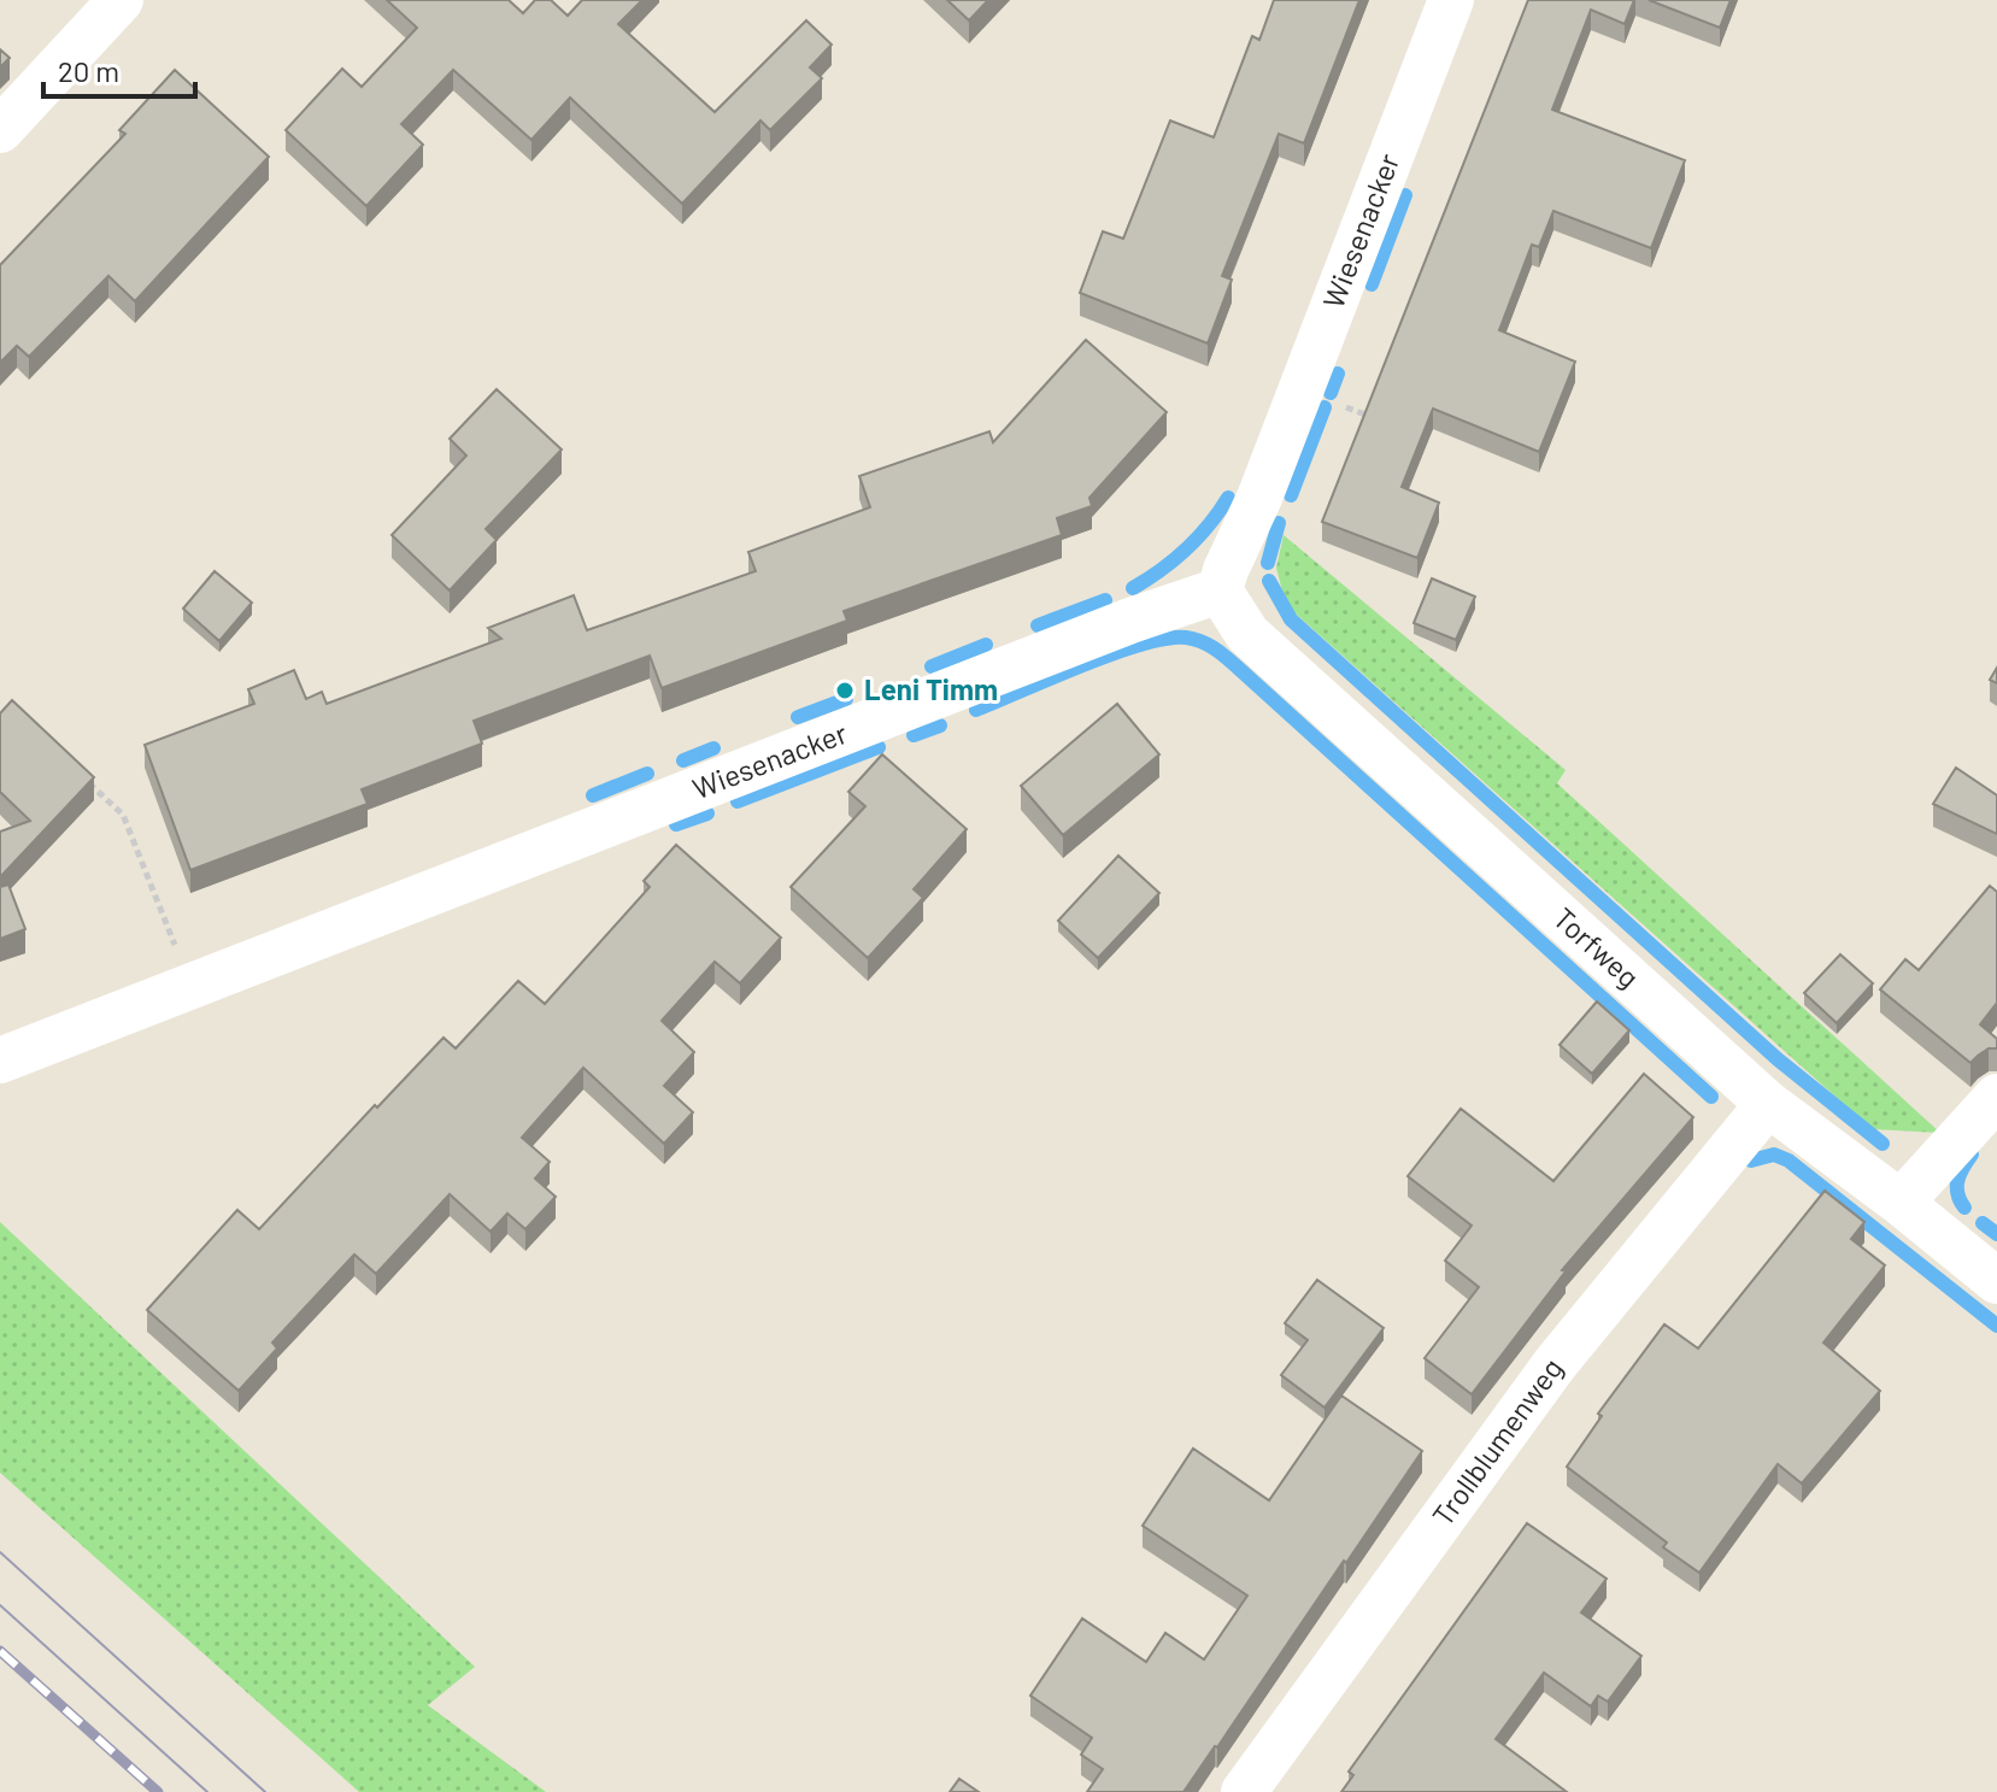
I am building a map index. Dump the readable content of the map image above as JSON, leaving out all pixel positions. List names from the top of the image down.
{
  "streets": {
    "street": ["Wiesenacker", "Torfweg", "Trollblumenweg"]
  },
  "crossings": [
    ["Wiesenacker", "Torfweg"],
    ["Torfweg", "Trollblumenweg"]
  ],
  "places": ["Leni Timm"],
  "scale_bar": "20 m"
}
